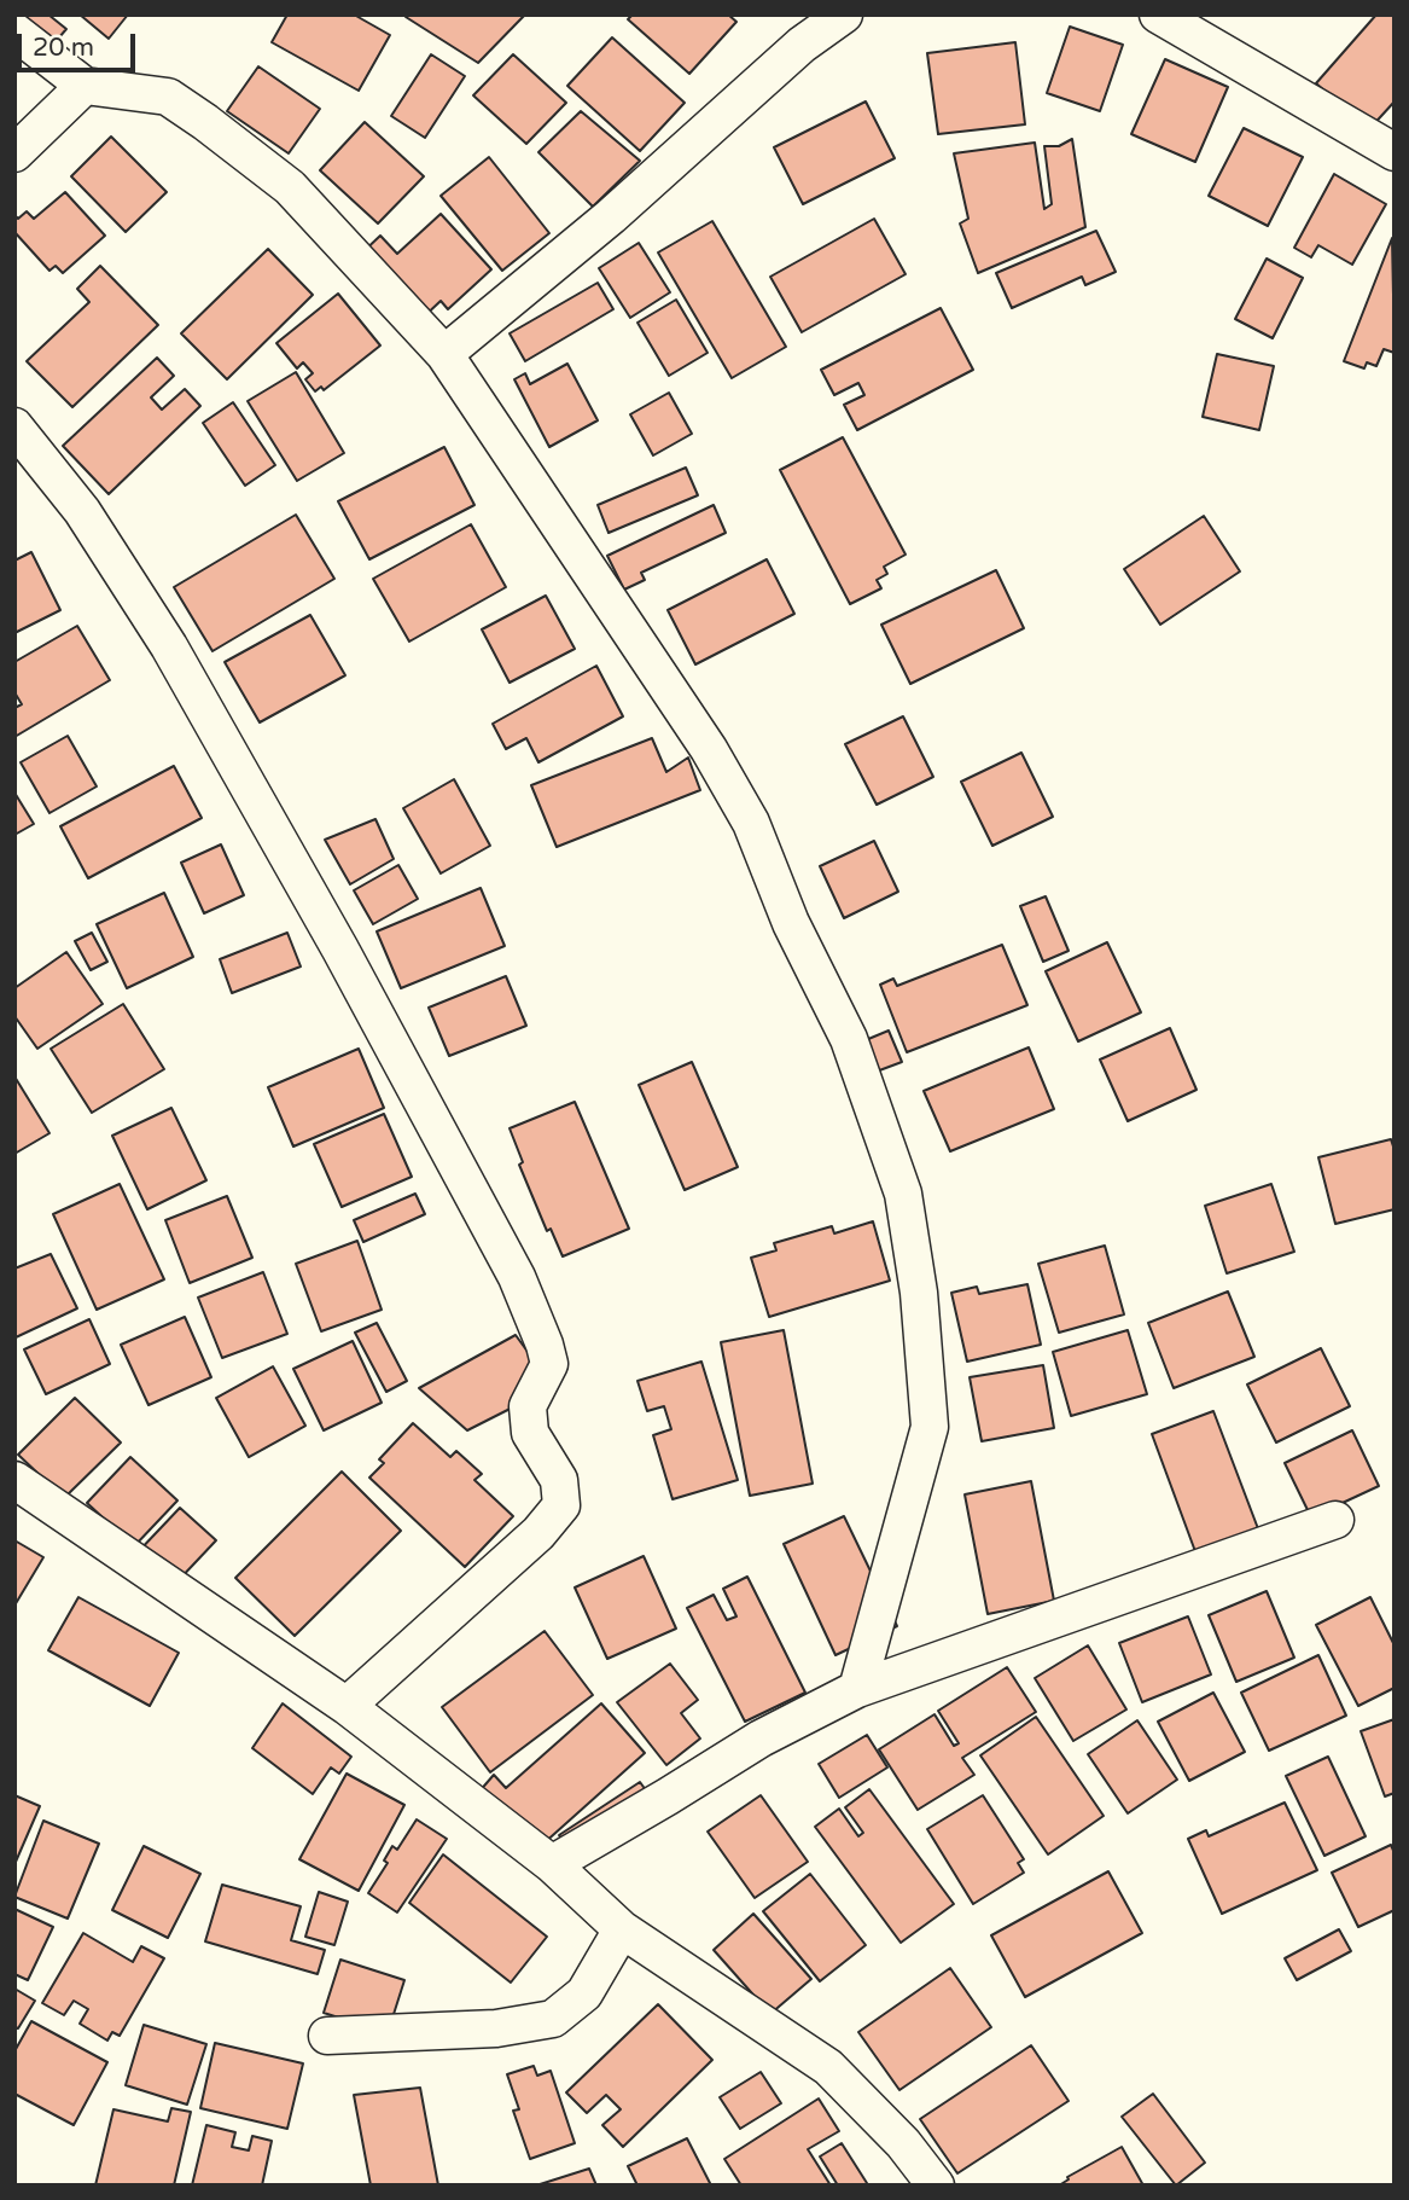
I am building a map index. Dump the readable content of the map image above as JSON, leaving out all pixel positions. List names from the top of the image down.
{
  "scale_bar": "20 m"
}
